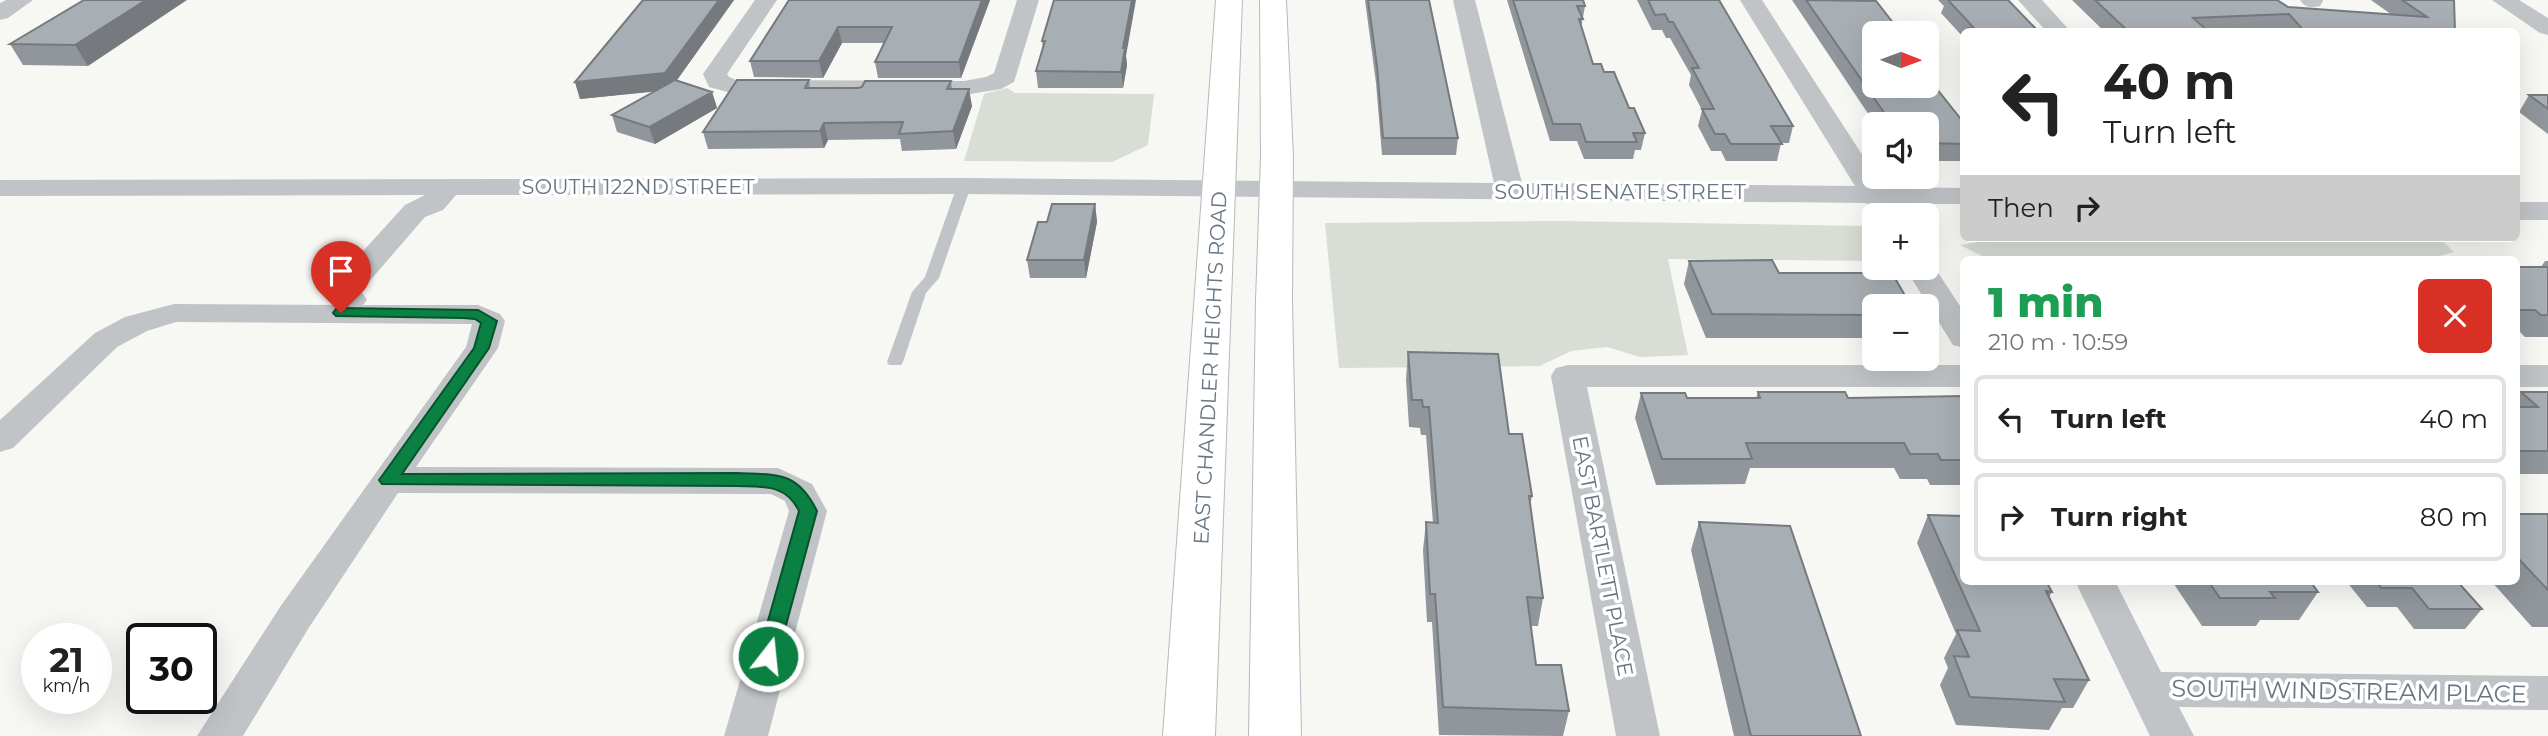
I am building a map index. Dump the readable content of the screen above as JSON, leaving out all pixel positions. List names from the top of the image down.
{
  "streets": {
    "main road": ["EAST CHANDLER HEIGHTS ROAD"],
    "street": [
      "SOUTH 122ND STREET",
      "SOUTH SENATE STREET",
      "EAST BARTLETT PLACE",
      "SOUTH WINDSTREAM PLACE"
    ]
  },
  "crossings": [
    ["SOUTH 122ND STREET", "SOUTH SENATE STREET"],
    ["SOUTH 122ND STREET", "EAST CHANDLER HEIGHTS ROAD"]
  ],
  "north": "right",
  "page": {
    "map_buttons": ["+", "−"],
    "turn": ["40 m", "Turn left"],
    "then": "Then",
    "heading": ["1 min", "210 m · 10:59"],
    "list": [
      {
        "name": "Turn left",
        "value": "40 m"
      },
      {
        "name": "Turn right",
        "value": "80 m"
      }
    ],
    "speed": "21 km/h",
    "limit": "30"
  }
}
